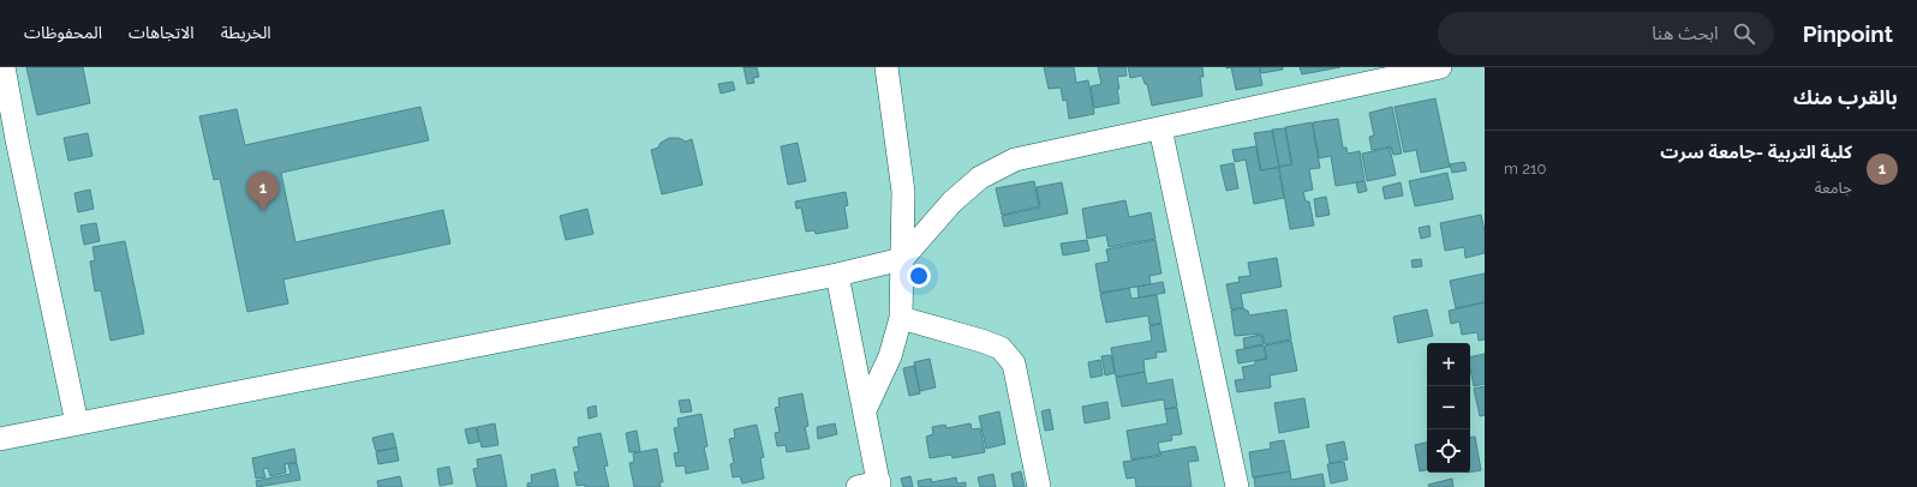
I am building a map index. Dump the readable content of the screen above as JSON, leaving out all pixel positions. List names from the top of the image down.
{
  "page": {
    "header": "Pinpoint",
    "search": "ابحث هنا",
    "nav": ["الخريطة", "الاتجاهات", "المحفوظات"],
    "heading": "بالقرب منك",
    "list": [
      {
        "mark": "1",
        "name": "كلية التربية -جامعة سرت",
        "note": "جامعة",
        "value": "210 m"
      }
    ],
    "pins": "1",
    "map_buttons": ["+", "−"]
  }
}
